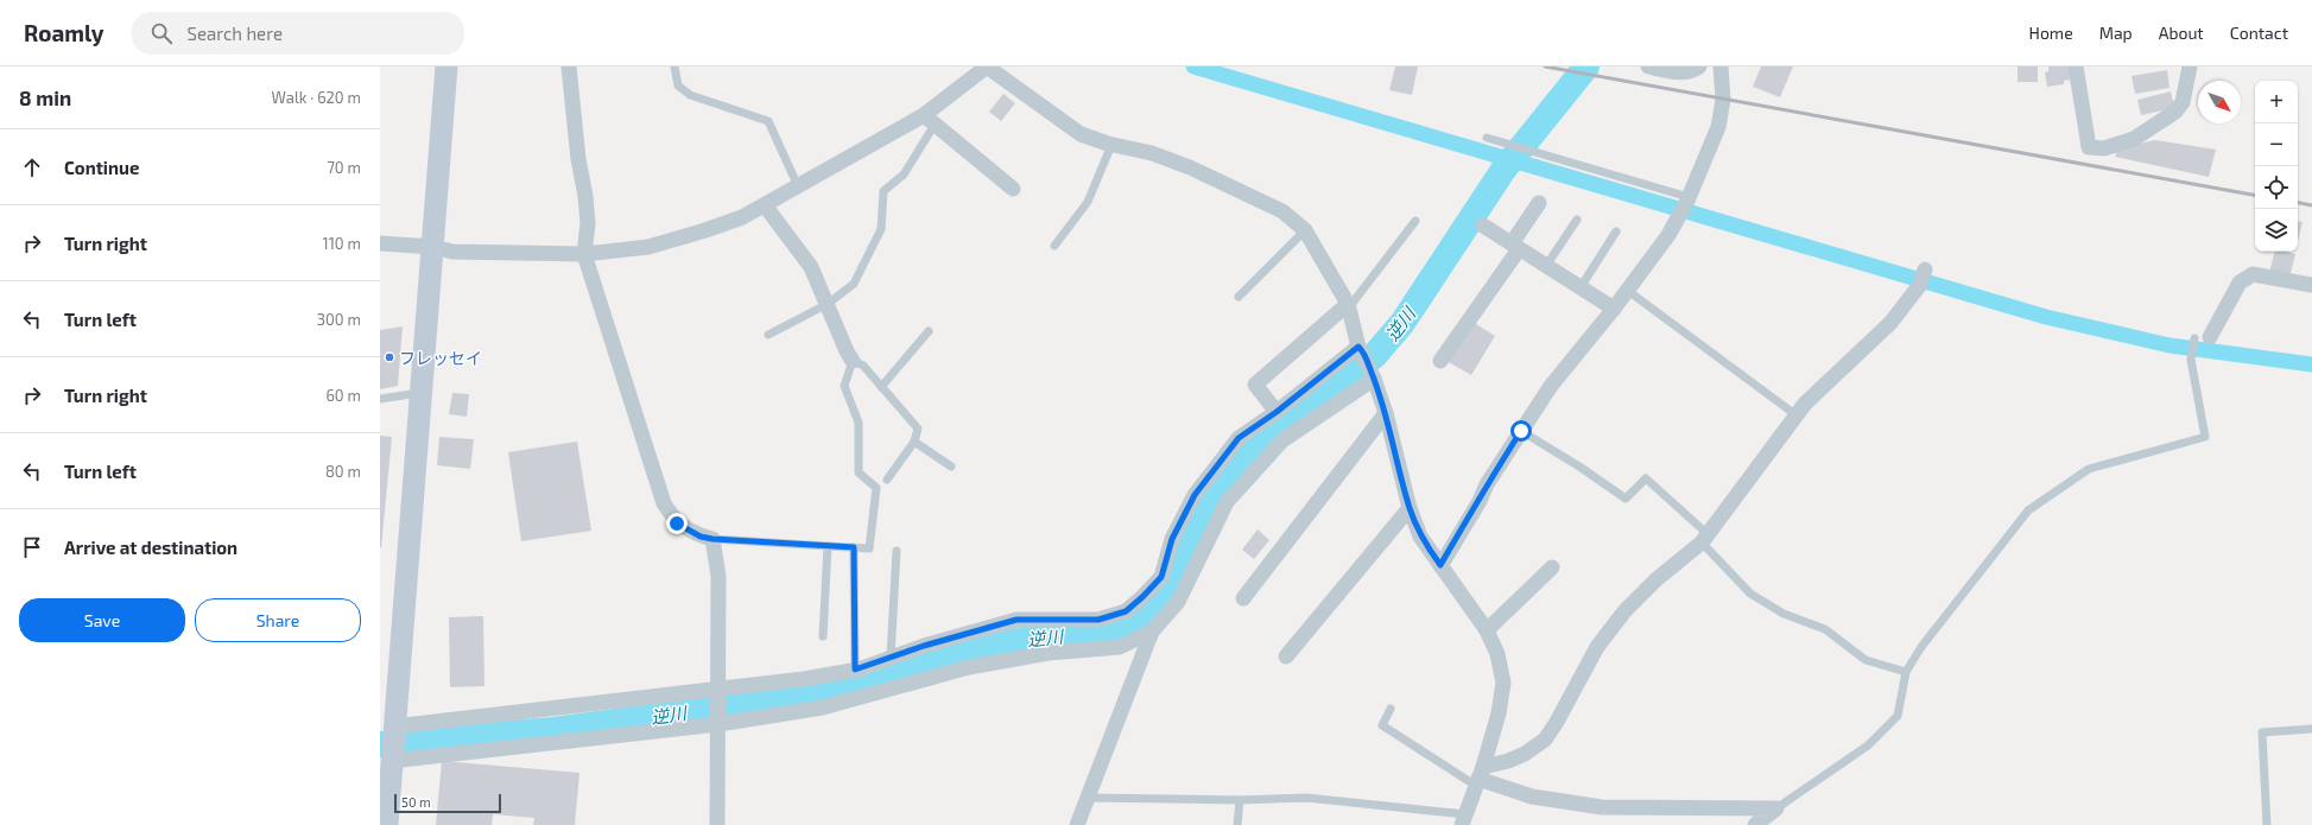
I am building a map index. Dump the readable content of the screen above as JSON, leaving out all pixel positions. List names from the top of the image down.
{
  "water": ["逆川"],
  "places": ["フレッセイ"],
  "scale_bar": "50 m",
  "north": "bottom right",
  "page": {
    "header": "Roamly",
    "search": "Search here",
    "nav": [
      "Home",
      "Map",
      "About",
      "Contact"
    ],
    "heading": ["8 min", "Walk · 620 m"],
    "map_buttons": ["+", "−"],
    "list": [
      ["Continue", "70 m"],
      ["Turn right", "110 m"],
      ["Turn left", "300 m"],
      ["Turn right", "60 m"],
      ["Turn left", "80 m"],
      "Arrive at destination"
    ],
    "buttons": ["Save", "Share"],
    "scale": "50 m"
  }
}
